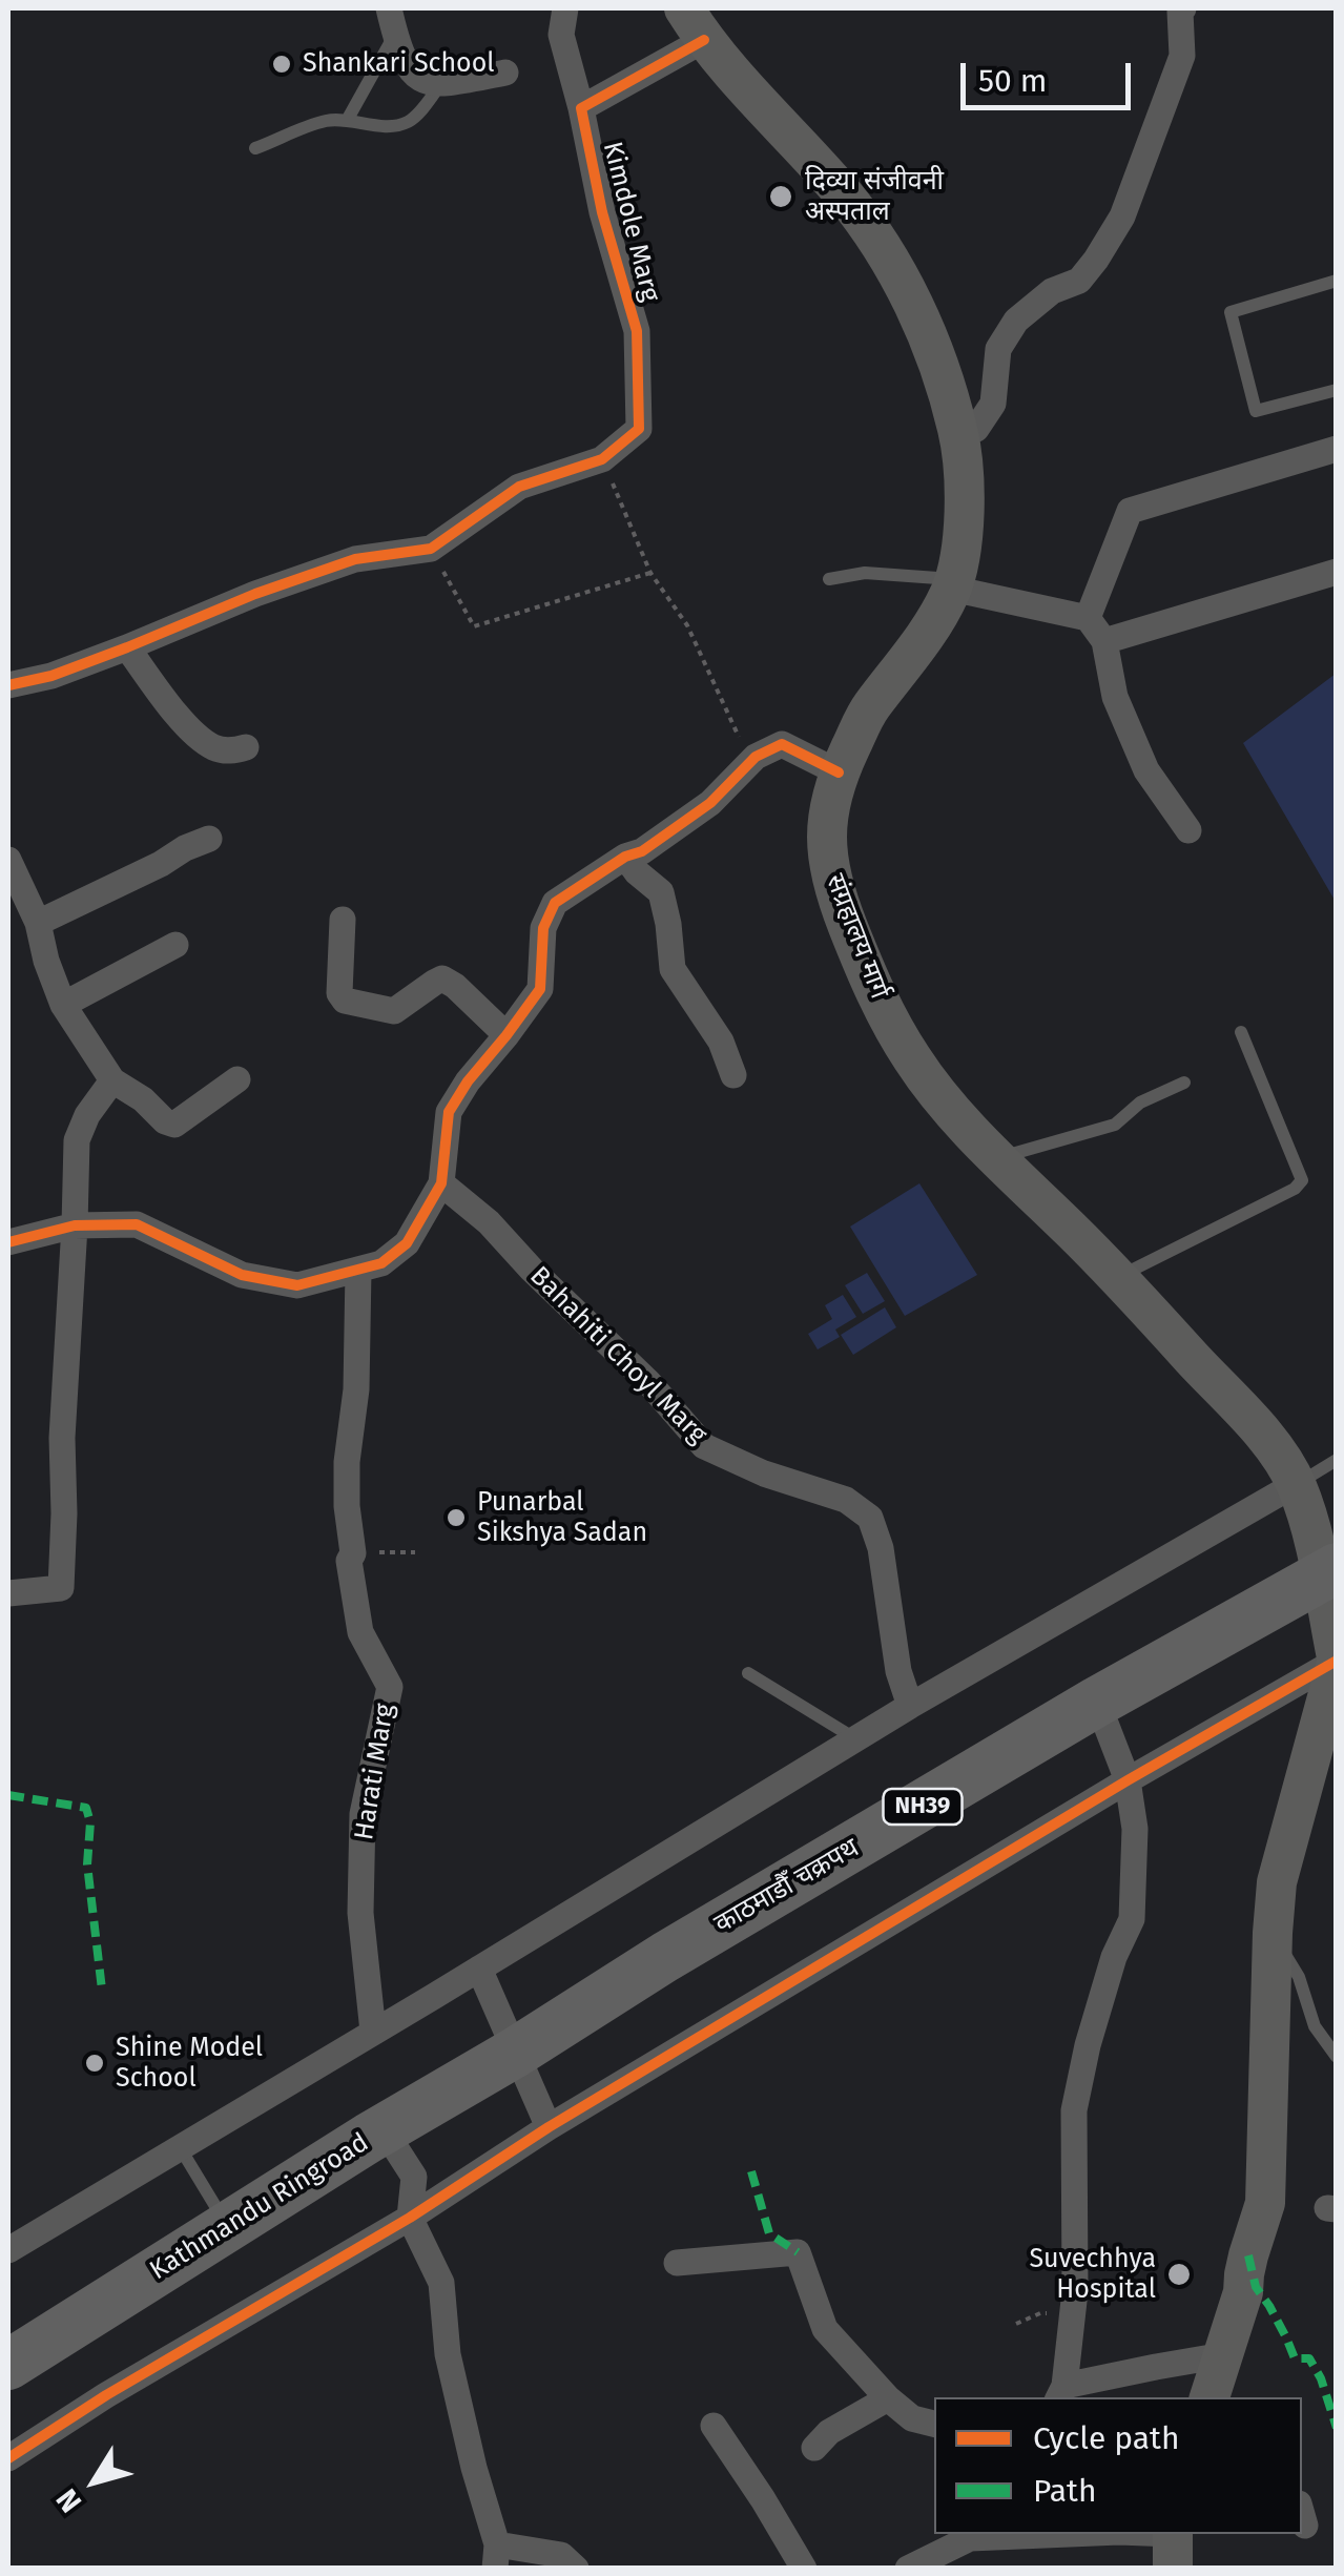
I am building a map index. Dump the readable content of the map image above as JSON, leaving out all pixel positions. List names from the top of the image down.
{
  "streets": {
    "highway": ["NH39", "काठमाडाैँ चक्रपथ", "Kathmandu Ringroad"],
    "main road": ["संग्रहालय मार्ग"],
    "street": ["Kimdole Marg", "Bahahiti Choyl Marg", "Harati Marg"]
  },
  "crossings": [
    ["संग्रहालय मार्ग", "काठमाडाैँ चक्रपथ"],
    ["काठमाडाैँ चक्रपथ", "Kathmandu Ringroad"]
  ],
  "places": [
    "Shankari School",
    "दिव्या संजीवनी अस्पताल",
    "Punarbal Sikshya Sadan",
    "Shine Model School",
    "Suvechhya Hospital"
  ],
  "legend": ["Cycle path", "Path"],
  "scale_bar": "50 m",
  "north": "bottom left"
}
